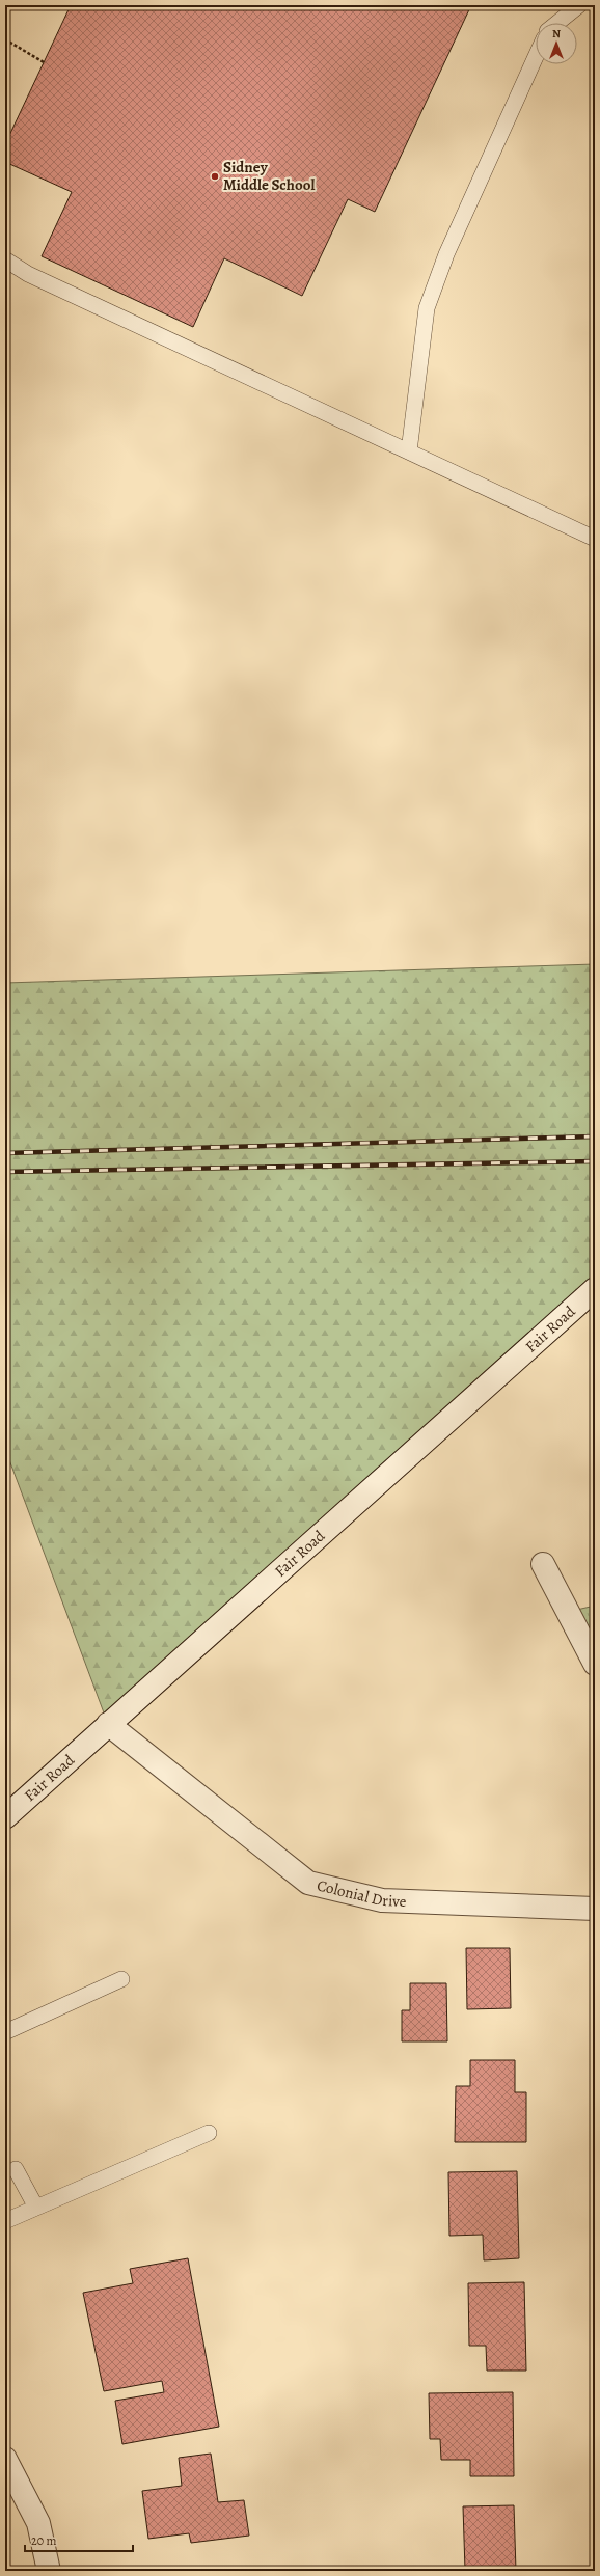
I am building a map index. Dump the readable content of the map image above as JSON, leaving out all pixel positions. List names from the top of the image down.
{
  "streets": {
    "main road": ["Fair Road", "Colonial Drive"]
  },
  "crossings": [
    ["Fair Road", "Colonial Drive"]
  ],
  "places": ["Sidney Middle School"],
  "scale_bar": "20 m",
  "north": "top"
}
